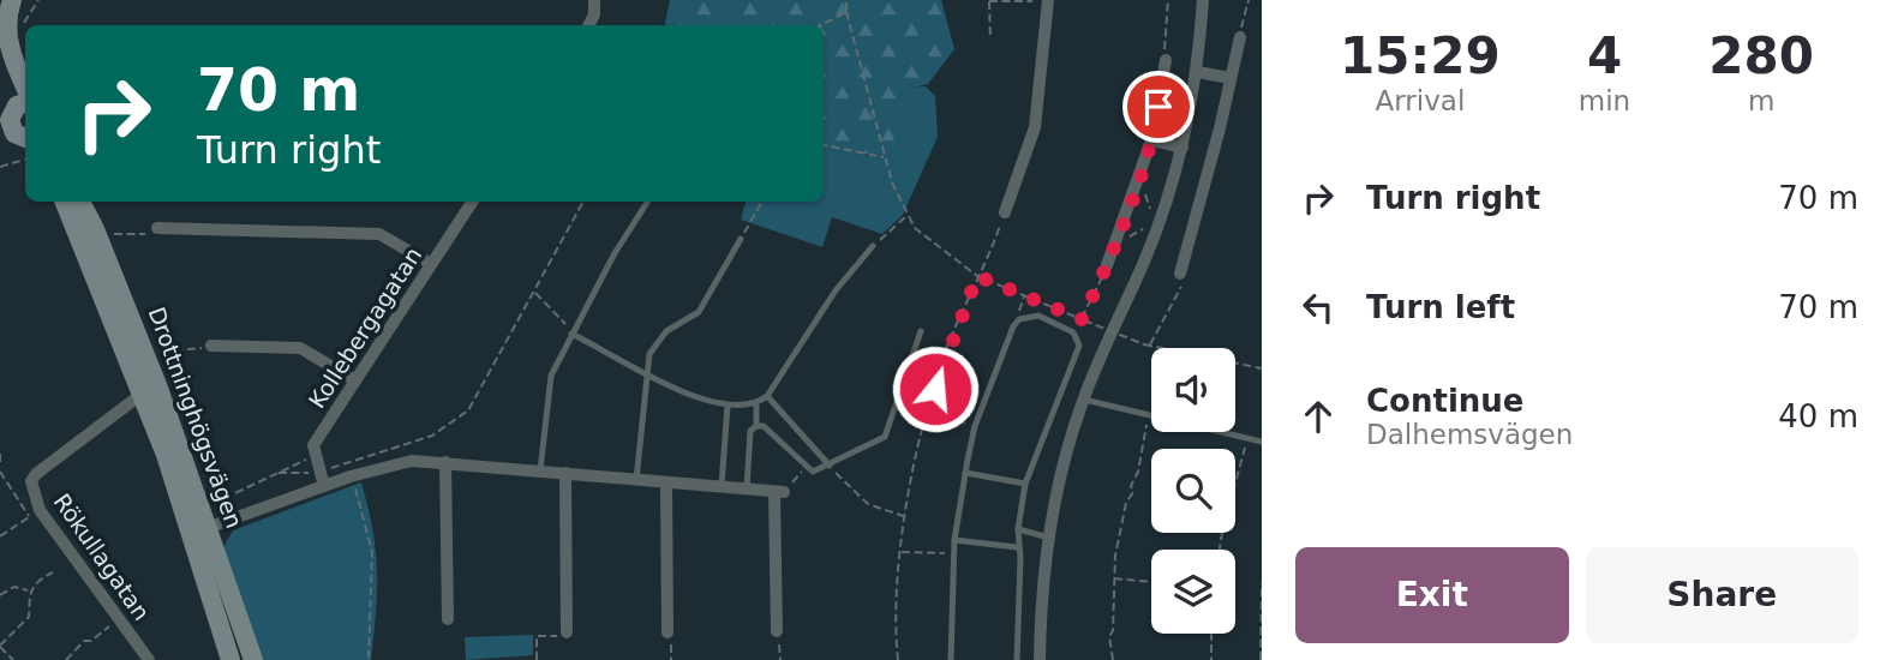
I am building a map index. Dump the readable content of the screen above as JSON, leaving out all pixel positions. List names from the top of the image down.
{
  "streets": {
    "street": ["Kollebergagatan", "Drottninghögsvägen", "Rökullagatan"]
  },
  "crossings": [
    ["Drottninghögsvägen", "Rökullagatan"]
  ],
  "page": {
    "eta": [
      "15:29",
      "Arrival",
      "4",
      "min",
      "280",
      "m"
    ],
    "turn": ["70 m", "Turn right"],
    "list": [
      {
        "name": "Turn right",
        "value": "70 m"
      },
      {
        "name": "Turn left",
        "value": "70 m"
      },
      {
        "name": "Continue",
        "note": "Dalhemsvägen",
        "value": "40 m"
      }
    ],
    "buttons": ["Exit", "Share"]
  }
}
